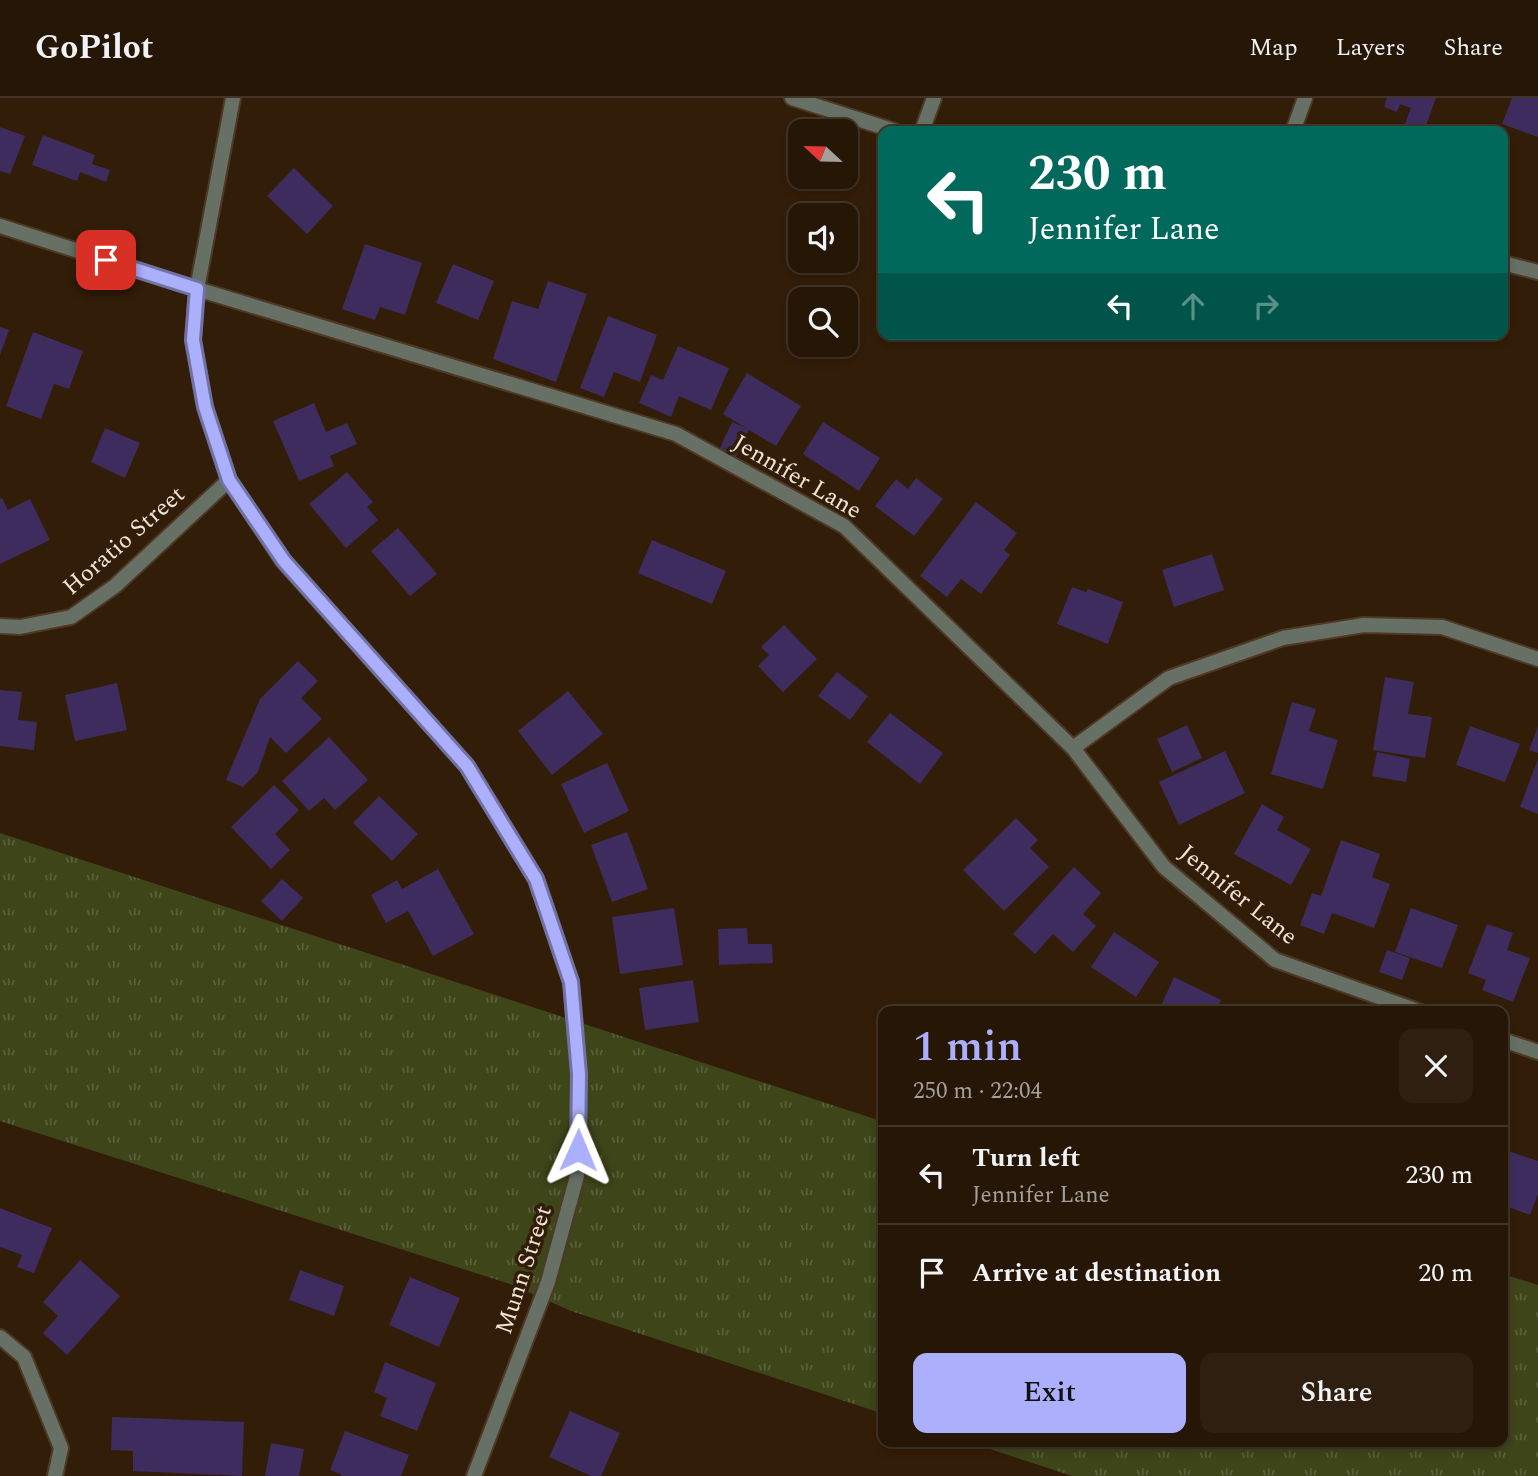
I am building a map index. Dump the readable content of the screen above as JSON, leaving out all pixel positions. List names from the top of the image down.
{
  "streets": {
    "street": ["Jennifer Lane", "Horatio Street", "Munn Street"]
  },
  "crossings": [
    ["Jennifer Lane", "Munn Street"],
    ["Horatio Street", "Munn Street"]
  ],
  "north": "left",
  "page": {
    "header": "GoPilot",
    "nav": ["Map", "Layers", "Share"],
    "turn": ["230 m", "Jennifer Lane"],
    "heading": ["1 min", "250 m · 22:04"],
    "list": [
      {
        "name": "Turn left",
        "note": "Jennifer Lane",
        "value": "230 m"
      },
      {
        "name": "Arrive at destination",
        "value": "20 m"
      }
    ],
    "buttons": ["Exit", "Share"]
  }
}
